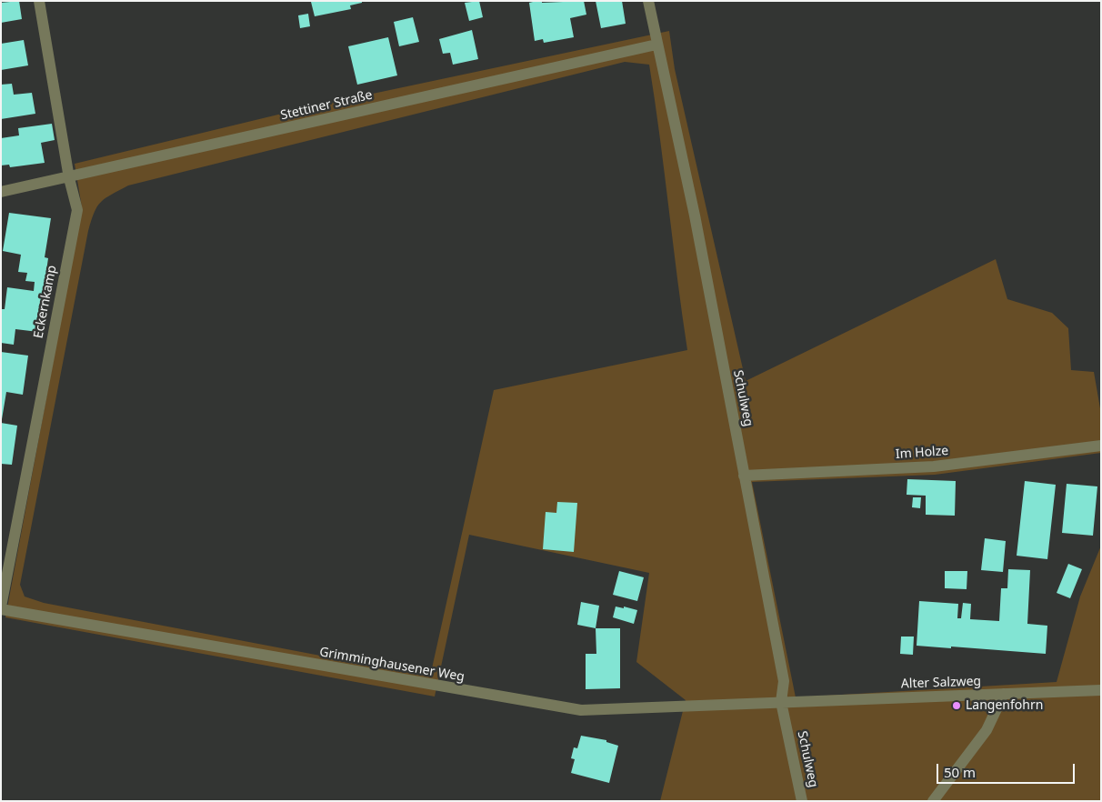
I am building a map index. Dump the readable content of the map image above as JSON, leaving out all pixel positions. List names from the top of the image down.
{
  "streets": {
    "street": [
      "Stettiner Straße",
      "Eckernkamp",
      "Schulweg",
      "Im Holze",
      "Grimminghausener Weg",
      "Alter Salzweg"
    ]
  },
  "crossings": [
    ["Stettiner Straße", "Eckernkamp"],
    ["Stettiner Straße", "Schulweg"],
    ["Eckernkamp", "Grimminghausener Weg"],
    ["Schulweg", "Im Holze"],
    ["Schulweg", "Grimminghausener Weg"],
    ["Schulweg", "Alter Salzweg"],
    ["Grimminghausener Weg", "Alter Salzweg"]
  ],
  "places": ["Langenfohrn"],
  "scale_bar": "50 m"
}
